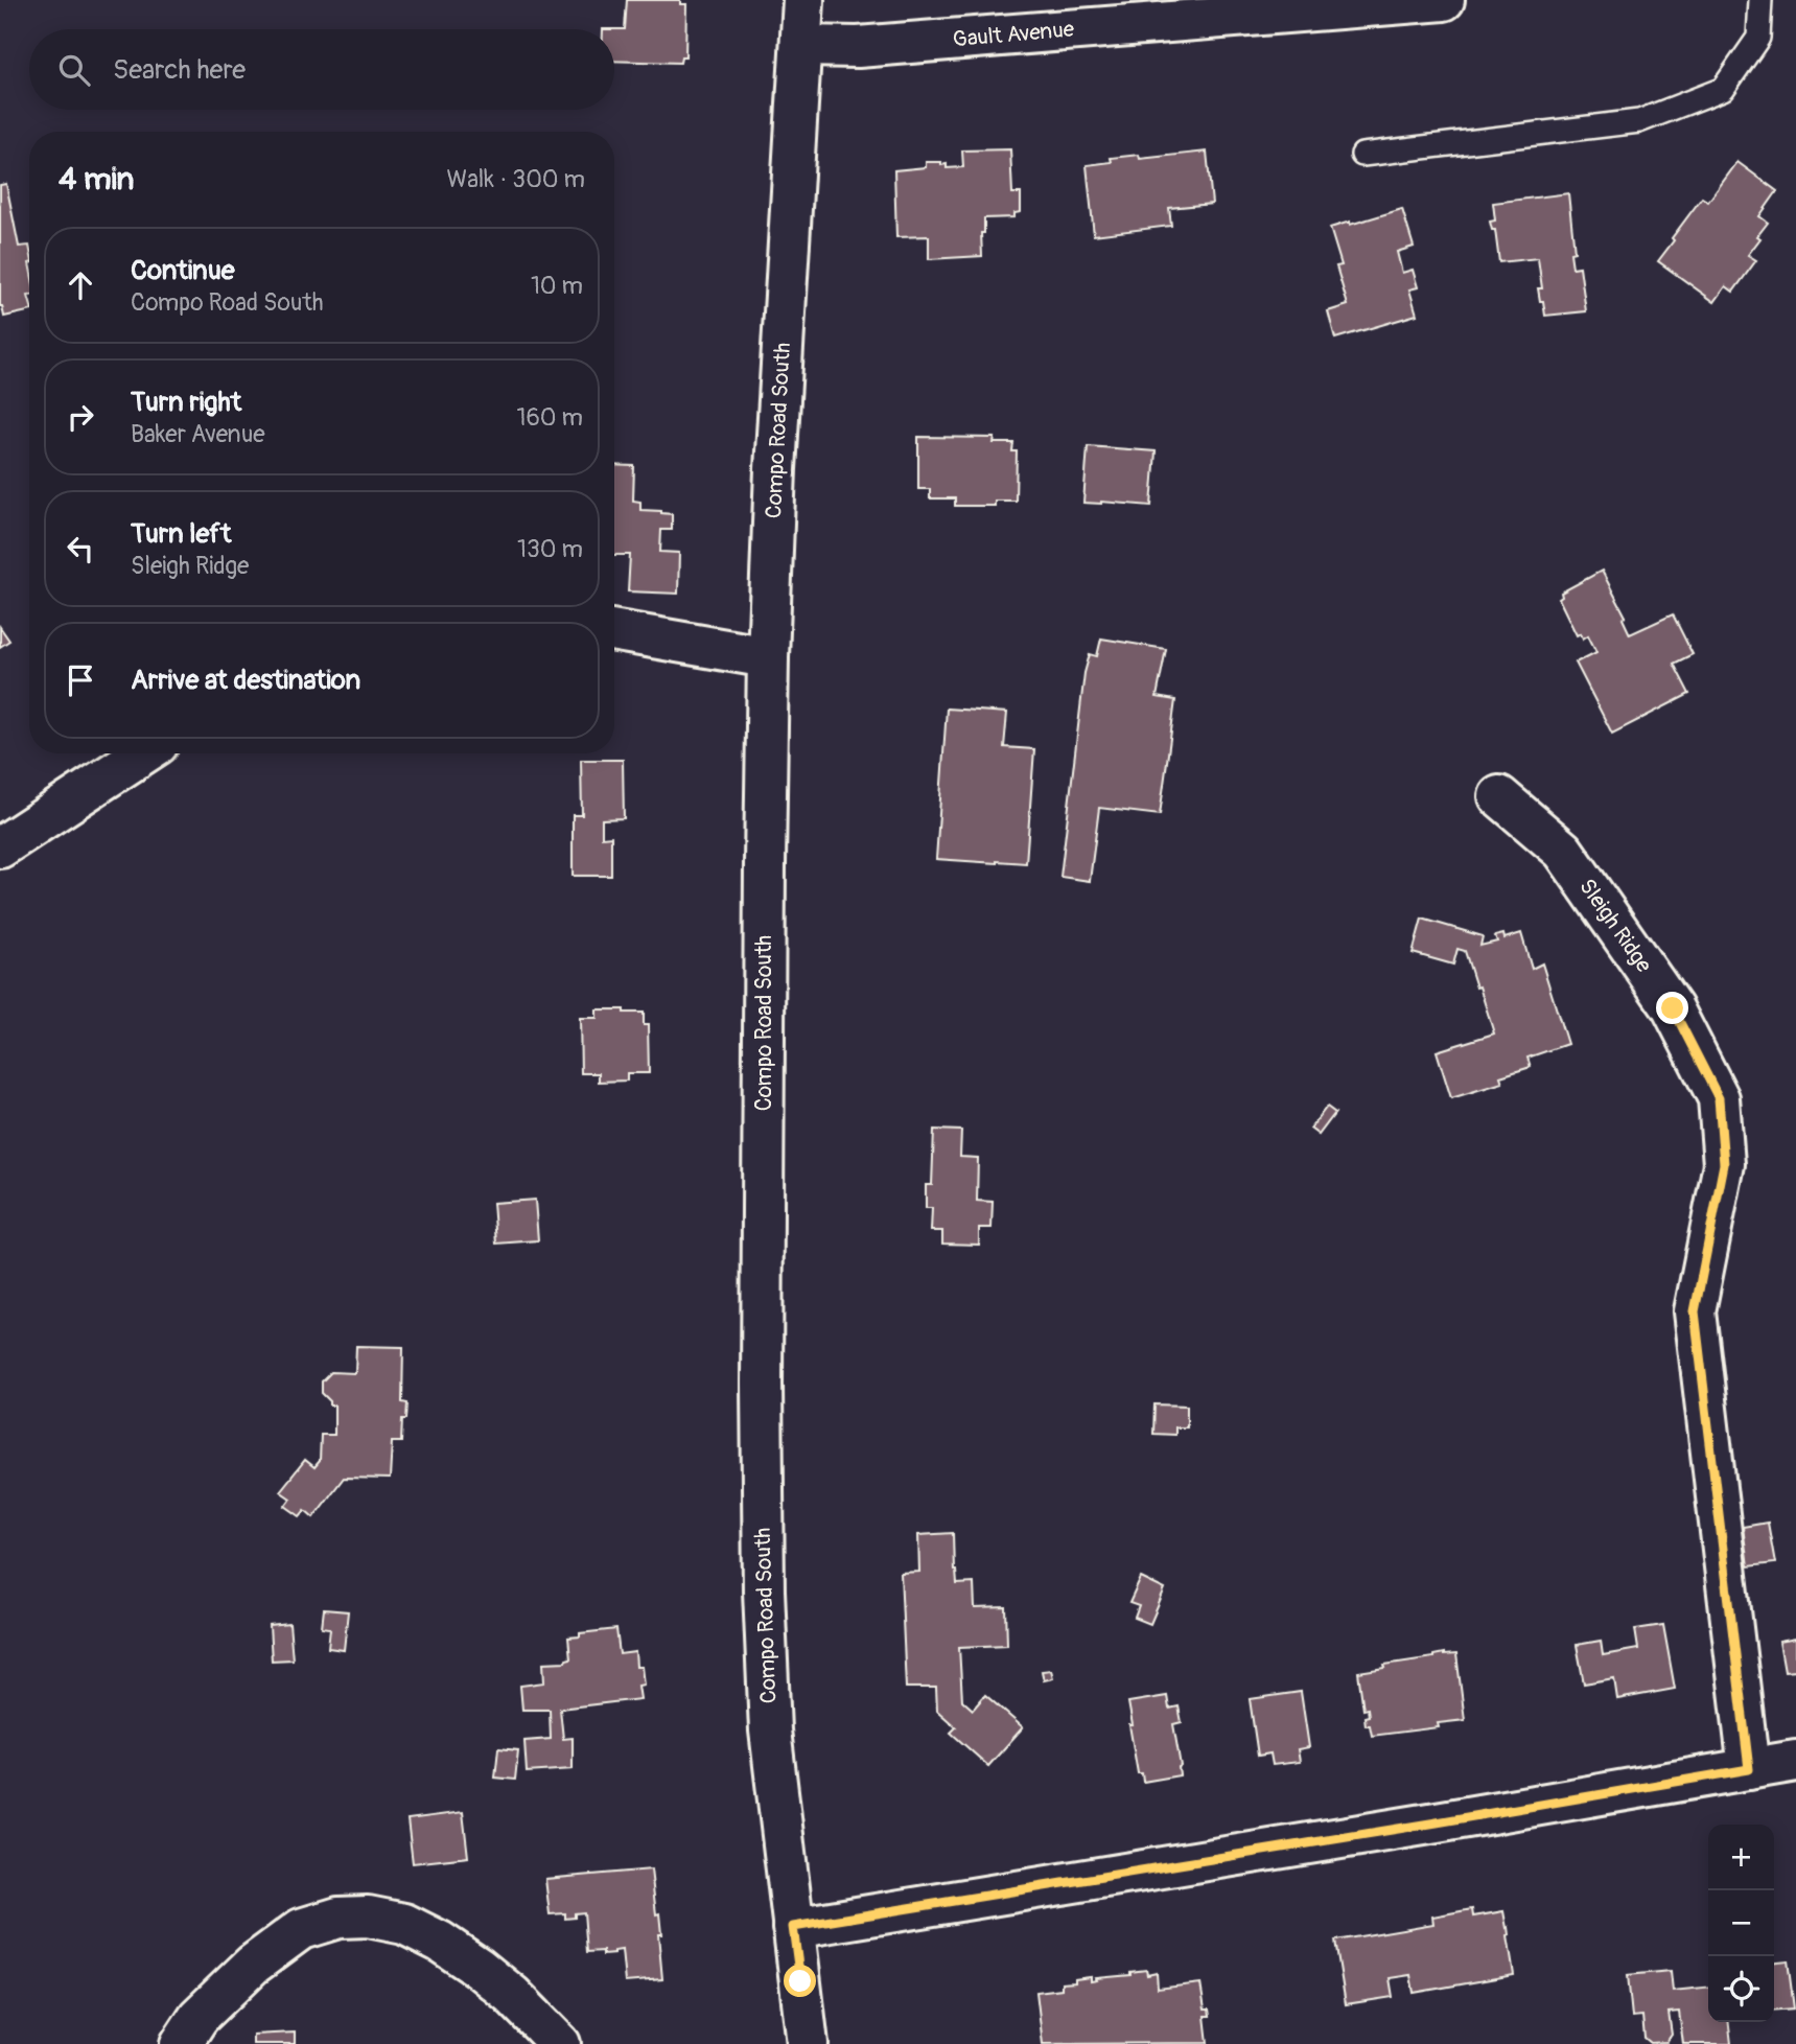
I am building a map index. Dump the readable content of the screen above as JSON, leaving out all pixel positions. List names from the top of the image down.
{
  "streets": {
    "street": ["Gault Avenue", "Compo Road South", "Sleigh Ridge"]
  },
  "crossings": [
    ["Gault Avenue", "Compo Road South"]
  ],
  "page": {
    "search": "Search here",
    "heading": ["4 min", "Walk · 300 m"],
    "list": [
      ["Continue", "Compo Road South", "10 m"],
      ["Turn right", "Baker Avenue", "160 m"],
      ["Turn left", "Sleigh Ridge", "130 m"],
      "Arrive at destination"
    ],
    "map_buttons": ["+", "−"]
  }
}
